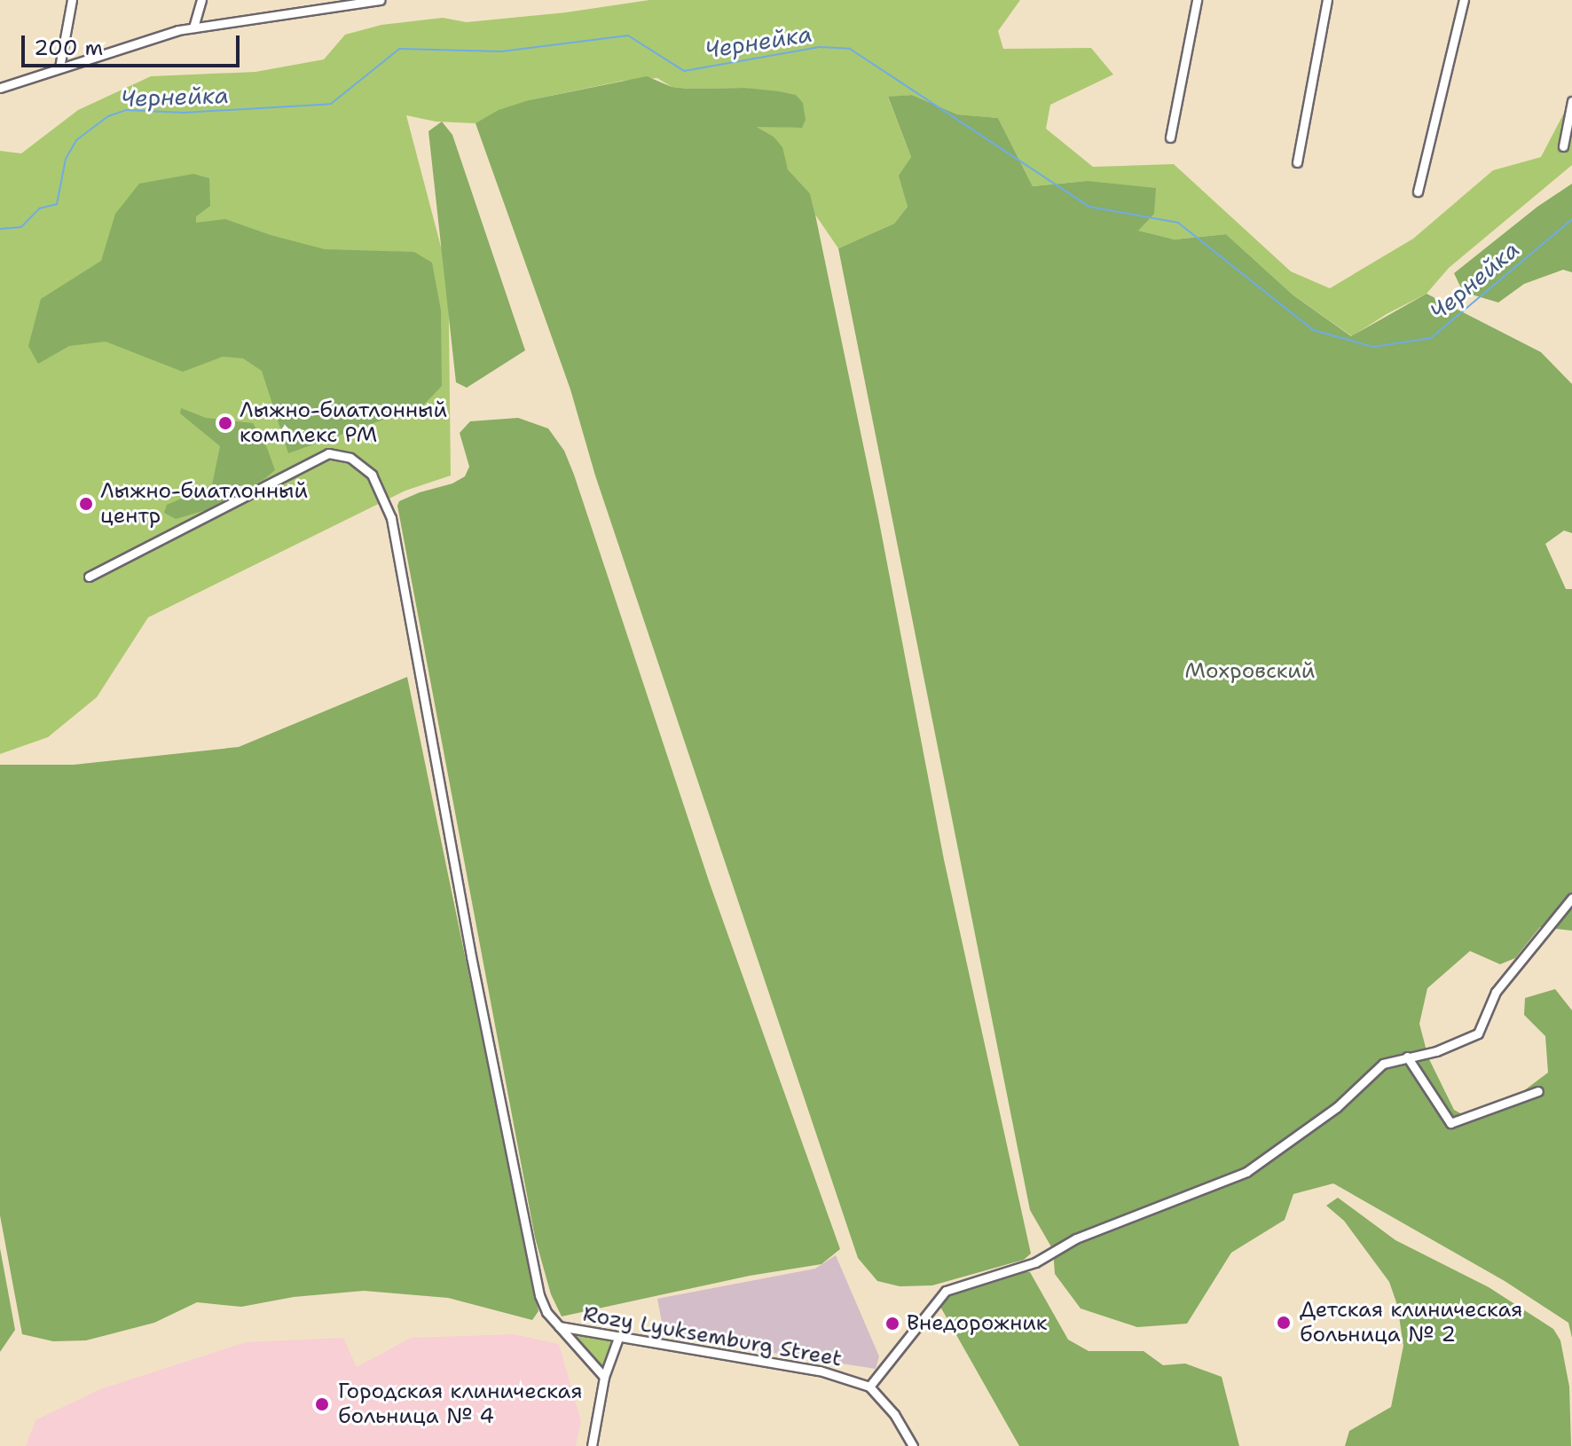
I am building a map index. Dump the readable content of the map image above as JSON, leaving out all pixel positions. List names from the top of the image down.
{
  "streets": {
    "street": ["Rozy Lyuksemburg Street"]
  },
  "water": ["Чернейка"],
  "parks": ["Мохровский"],
  "places": [
    "Лыжно-биатлонный комплекс РМ",
    "Лыжно-биатлонный центр",
    "Детская клиническая больница № 2",
    "Внедорожник",
    "Городская клиническая больница № 4"
  ],
  "scale_bar": "200 m"
}
